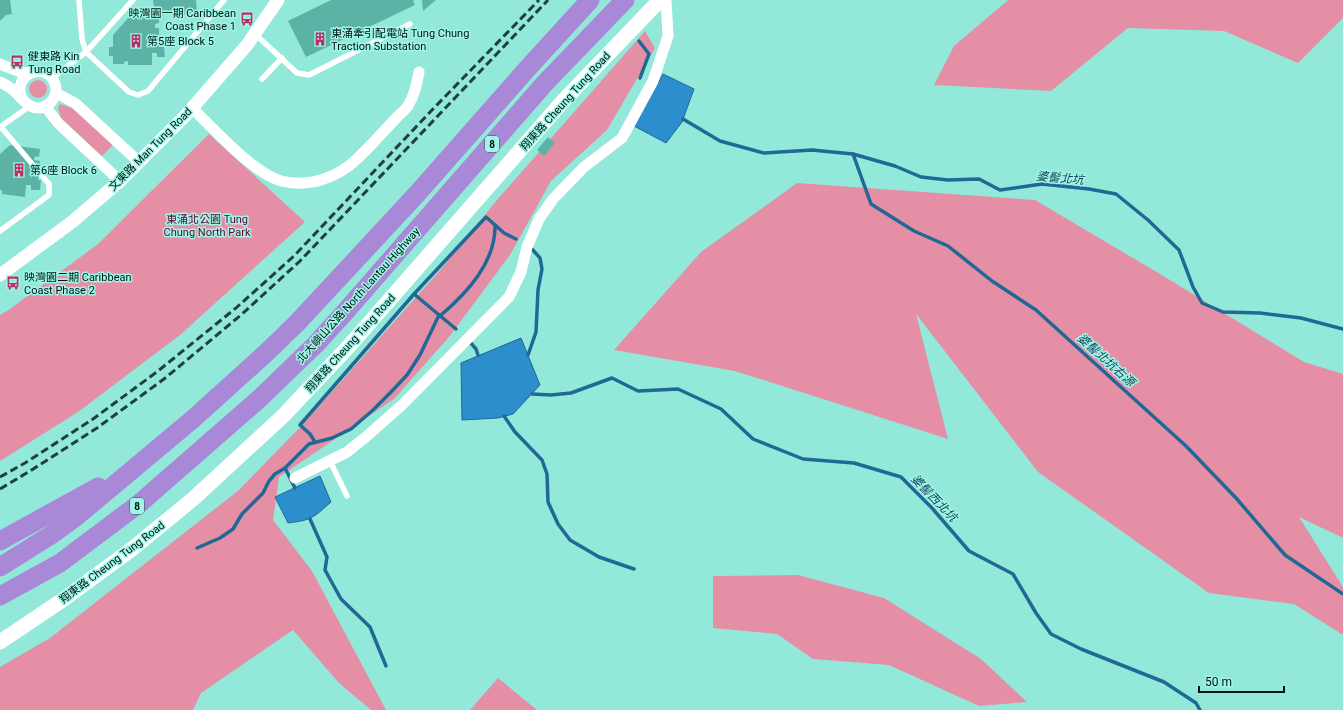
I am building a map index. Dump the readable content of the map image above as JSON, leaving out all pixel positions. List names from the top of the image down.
{
  "streets": {
    "highway": ["8", "北大嶼山公路 North Lantau Highway"],
    "main road": ["翔東路 Cheung Tung Road"],
    "street": ["文東路 Man Tung Road"]
  },
  "water": ["婆髻北坑", "婆髻北坑右源", "婆髻西北坑"],
  "parks": ["東涌北公園 Tung Chung North Park"],
  "places": {
    "bus stop": ["映灣園一期 Caribbean Coast Phase 1", "健東路 Kin Tung Road", "映灣園二期 Caribbean Coast Phase 2"],
    "building": ["東涌牽引配電站 Tung Chung Traction Substation", "第5座 Block 5", "第6座 Block 6"]
  },
  "scale_bar": "50 m"
}
